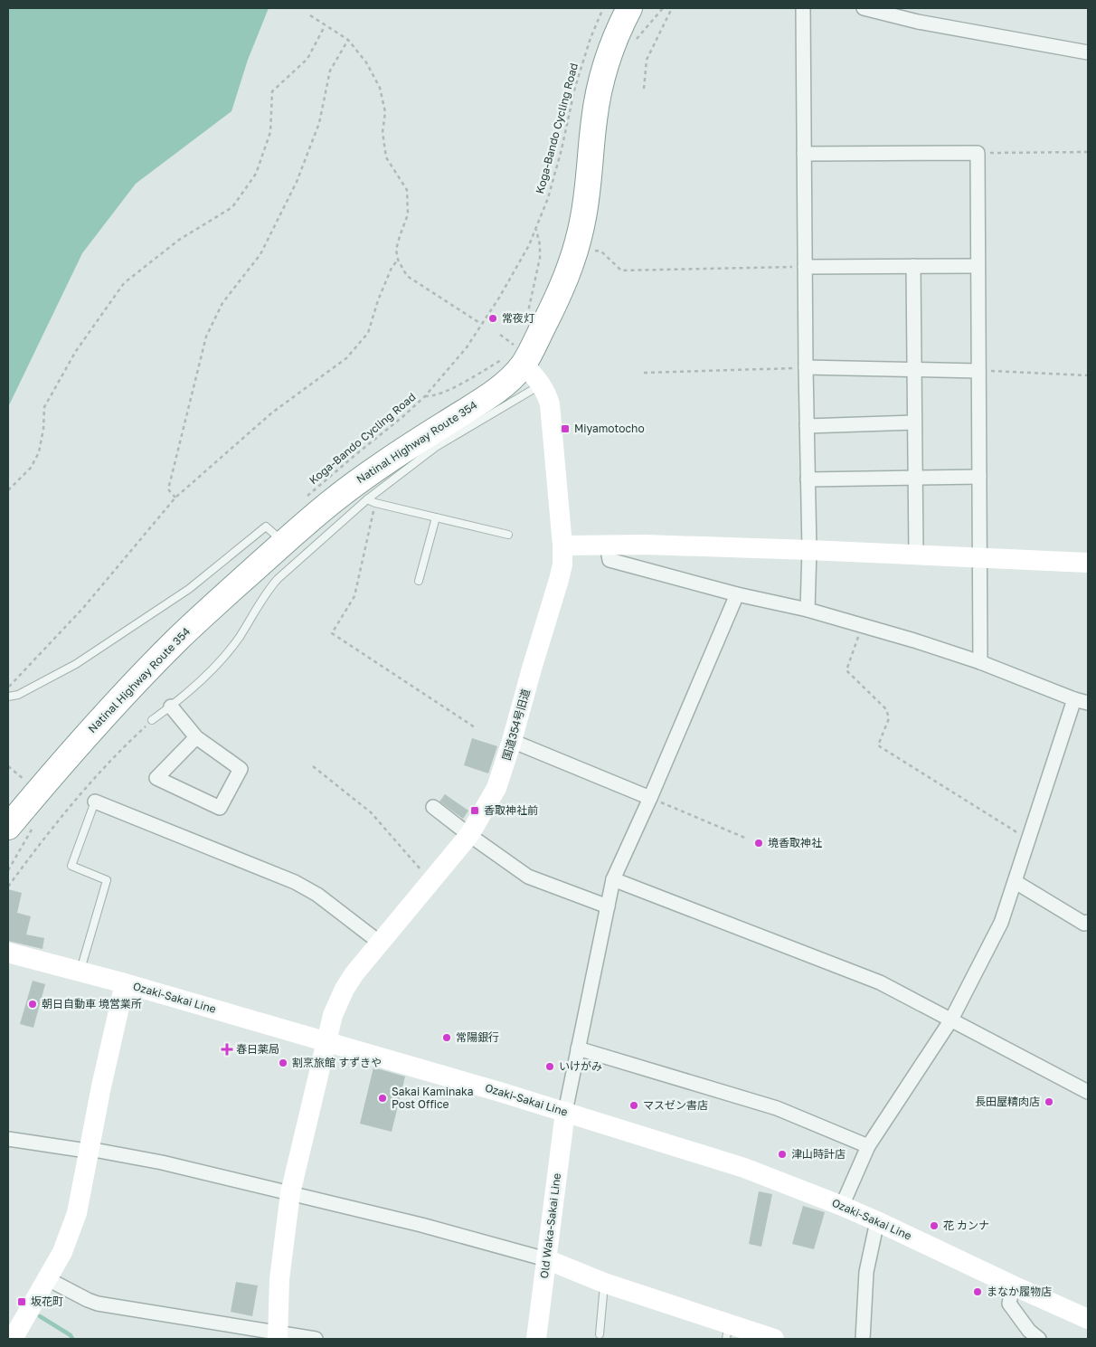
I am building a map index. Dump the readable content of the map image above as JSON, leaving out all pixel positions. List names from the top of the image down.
{
  "streets": {
    "highway": ["Natinal Highway Route 354"],
    "street": ["国道354号旧道", "Ozaki-Sakai Line", "Old Waka-Sakai Line"],
    "path": ["Koga-Bando Cycling Road"]
  },
  "crossings": [
    ["Koga-Bando Cycling Road", "Natinal Highway Route 354"],
    ["Natinal Highway Route 354", "国道354号旧道"],
    ["国道354号旧道", "Ozaki-Sakai Line"],
    ["Ozaki-Sakai Line", "Old Waka-Sakai Line"]
  ],
  "places": {
    "other": [
      "常夜灯",
      "境香取神社",
      "朝日自動車 境営業所",
      "常陽銀行",
      "割烹旅館 すずきや",
      "いけがみ",
      "Sakai Kaminaka Post Office",
      "長田屋精肉店",
      "マスゼン書店",
      "津山時計店",
      "花 カンナ",
      "まなか履物店"
    ],
    "transit": ["Miyamotocho", "香取神社前", "坂花町"],
    "health": ["春日薬局"]
  }
}
